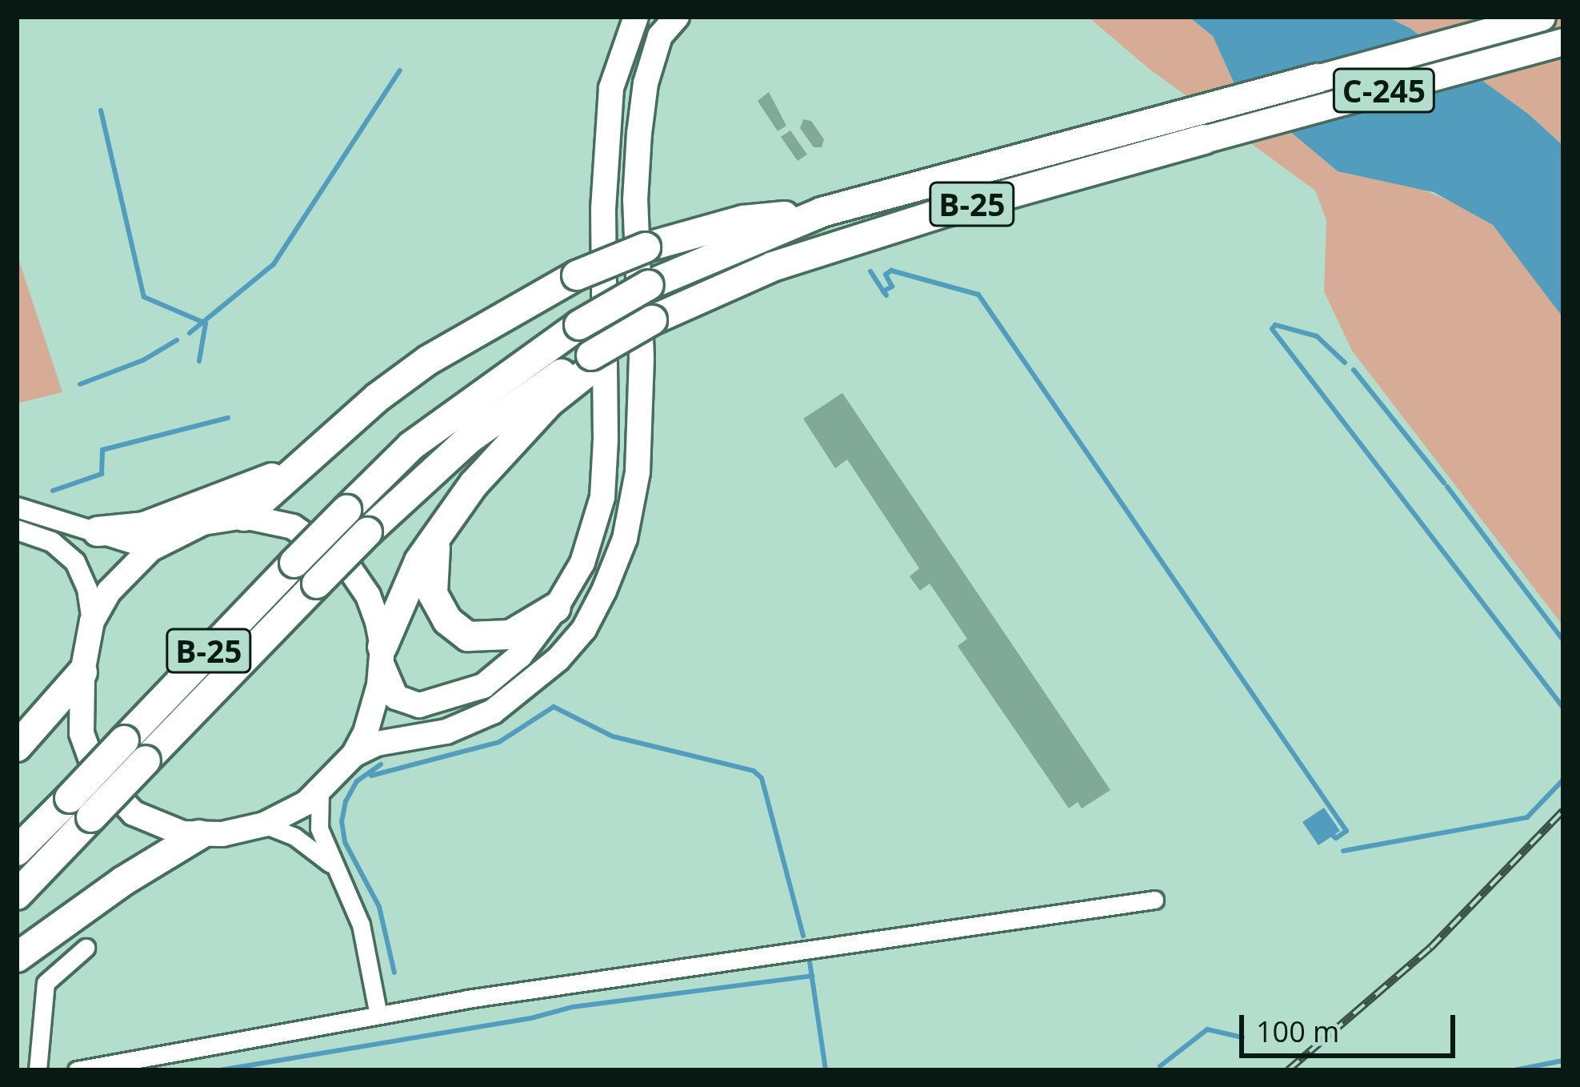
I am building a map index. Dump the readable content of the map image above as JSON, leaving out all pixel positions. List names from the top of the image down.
{
  "streets": {
    "highway": ["C-245", "B-25"]
  },
  "crossings": [
    ["C-245", "B-25"]
  ],
  "scale_bar": "100 m"
}
